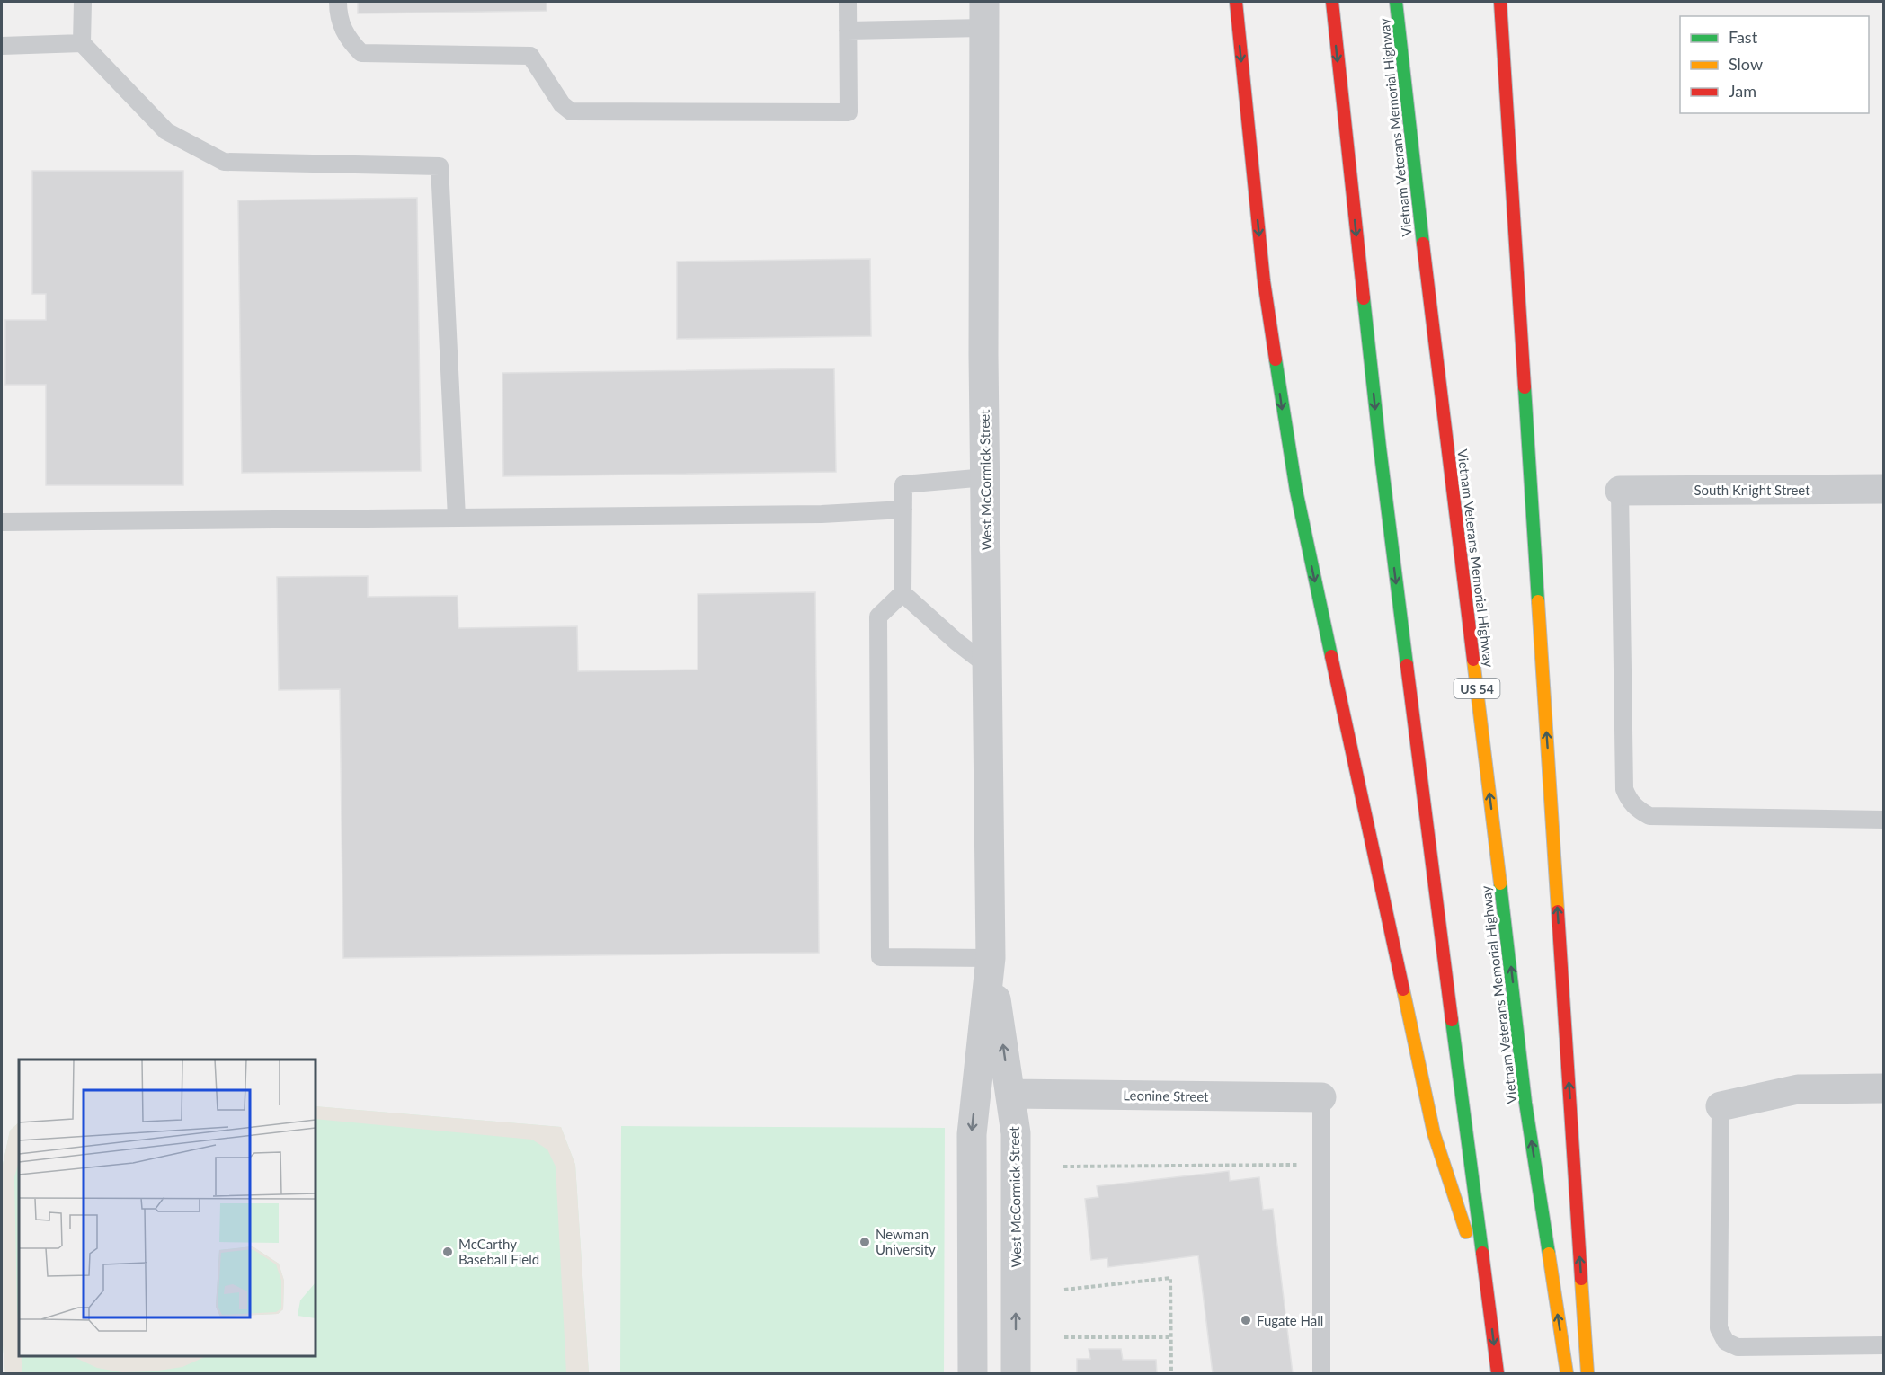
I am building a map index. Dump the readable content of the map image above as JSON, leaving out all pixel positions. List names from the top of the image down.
{
  "streets": {
    "highway": ["Vietnam Veterans Memorial Highway", "US 54"],
    "street": ["West McCormick Street", "South Knight Street", "Leonine Street"]
  },
  "crossings": [
    ["West McCormick Street", "Leonine Street"]
  ],
  "places": ["Newman University", "McCarthy Baseball Field", "Fugate Hall"],
  "legend": ["Fast", "Slow", "Jam"]
}
